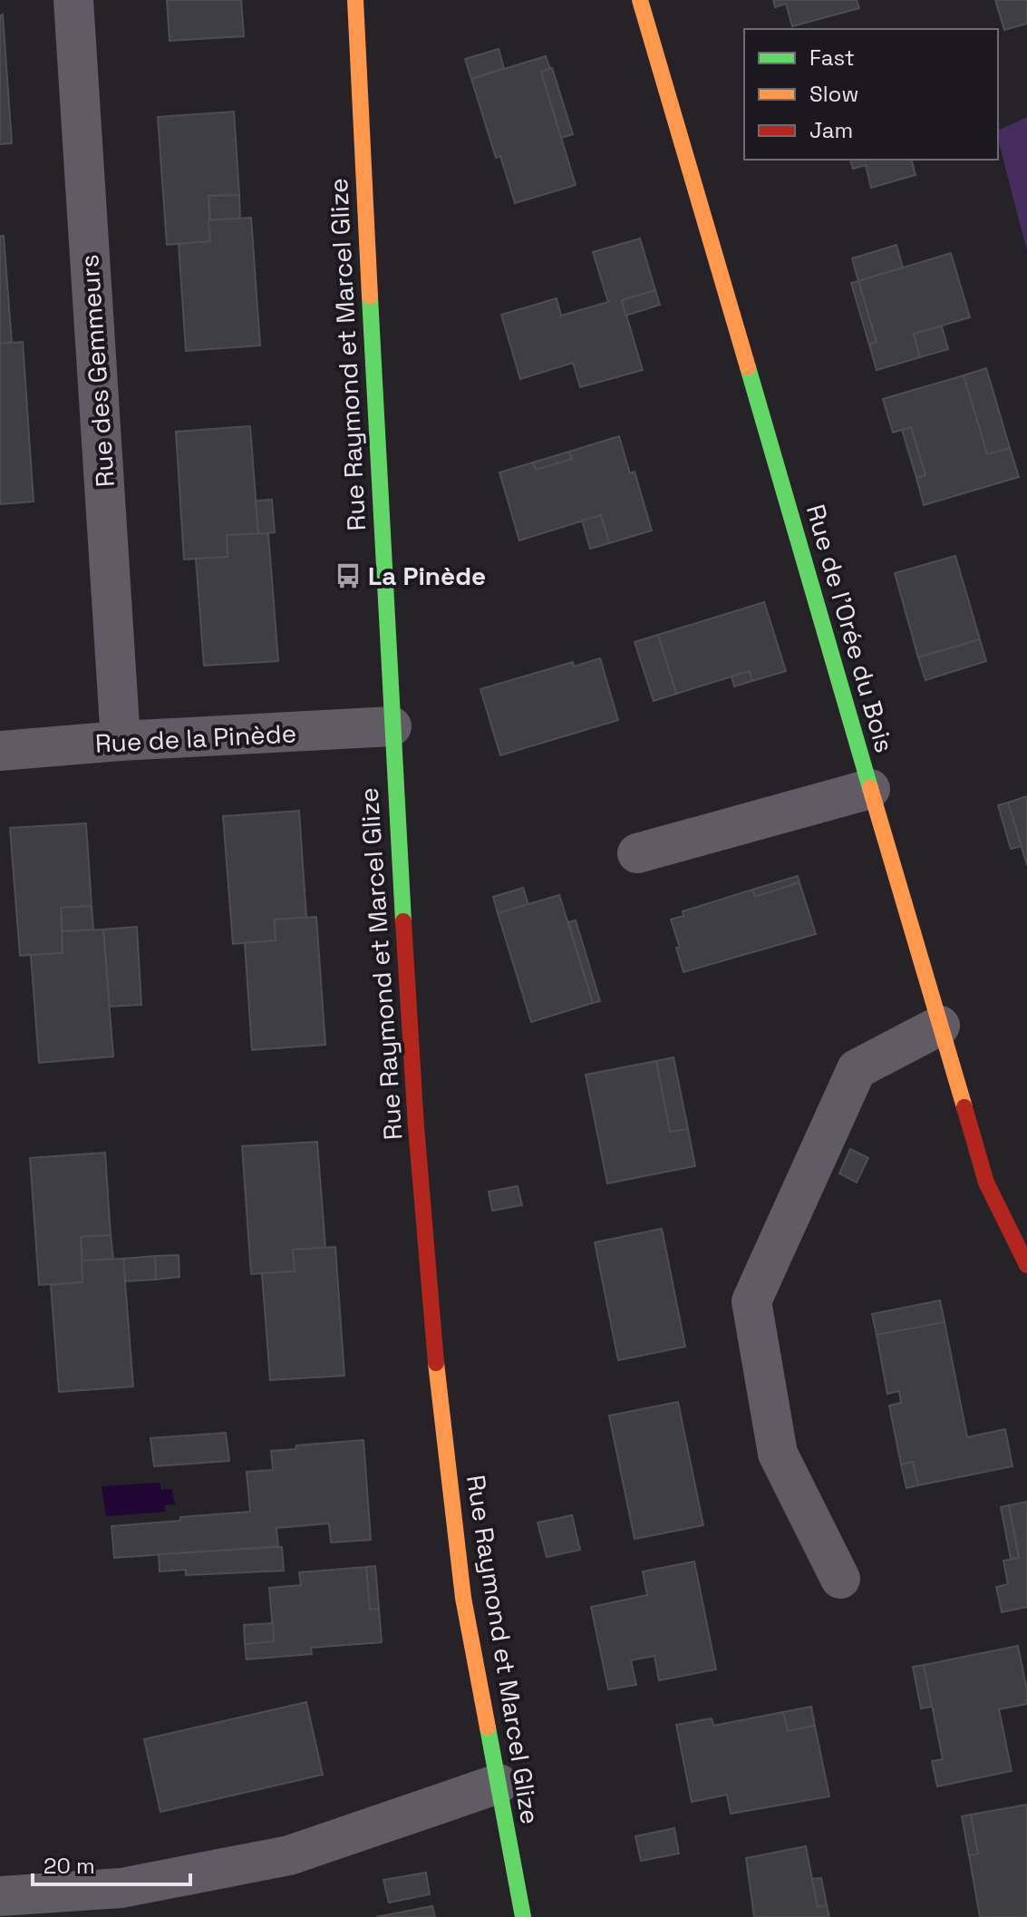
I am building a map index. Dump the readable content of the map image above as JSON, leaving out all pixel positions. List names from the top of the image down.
{
  "streets": {
    "street": [
      "Rue Raymond et Marcel Glize",
      "Rue des Gemmeurs",
      "Rue de l'Orée du Bois",
      "Rue de la Pinède"
    ]
  },
  "crossings": [
    ["Rue Raymond et Marcel Glize", "Rue de la Pinède"],
    ["Rue des Gemmeurs", "Rue de la Pinède"]
  ],
  "places": {
    "bus stop": ["La Pinède"]
  },
  "legend": ["Fast", "Slow", "Jam"],
  "scale_bar": "20 m"
}
